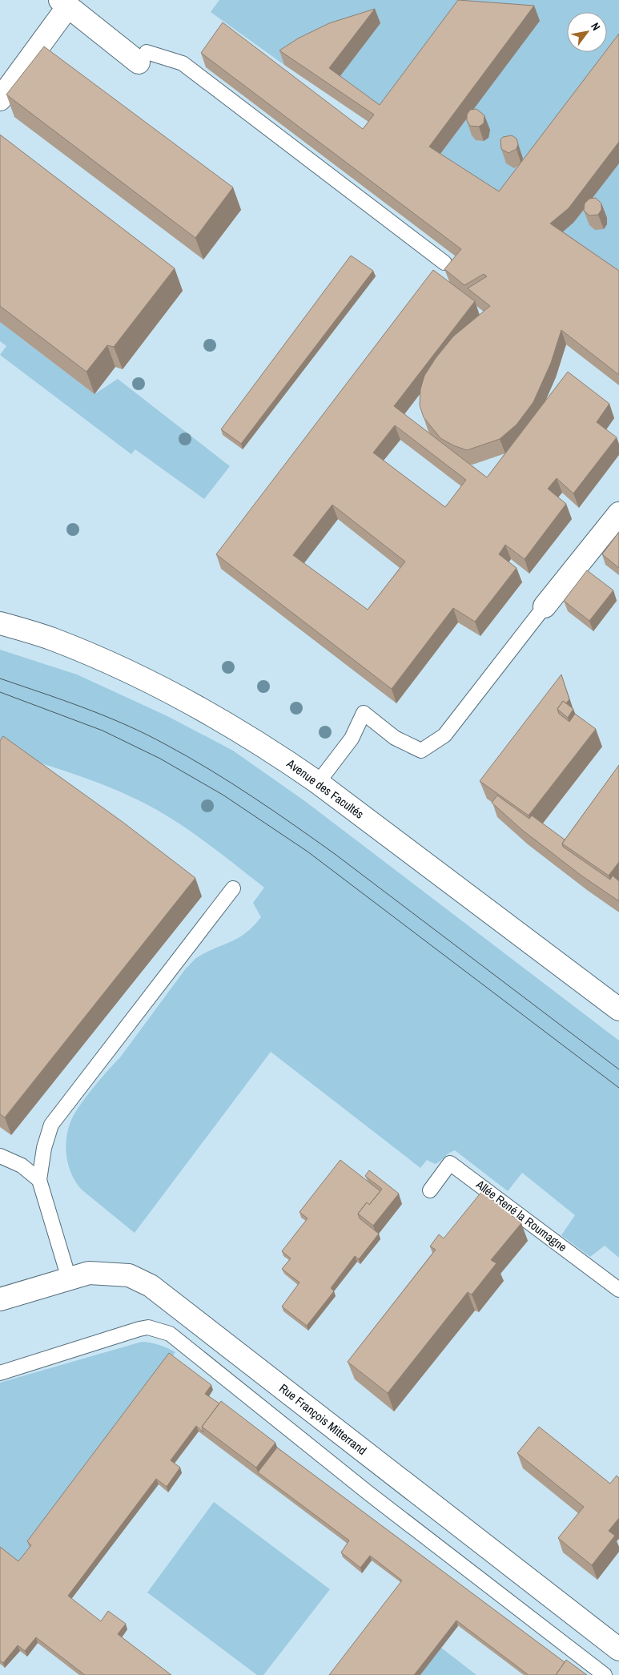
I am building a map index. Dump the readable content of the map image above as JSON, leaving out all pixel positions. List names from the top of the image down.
{
  "streets": {
    "street": ["Avenue des Facultés", "Rue François Mitterrand"],
    "lane": ["Allée René la Roumagne"]
  },
  "north": "top right"
}
